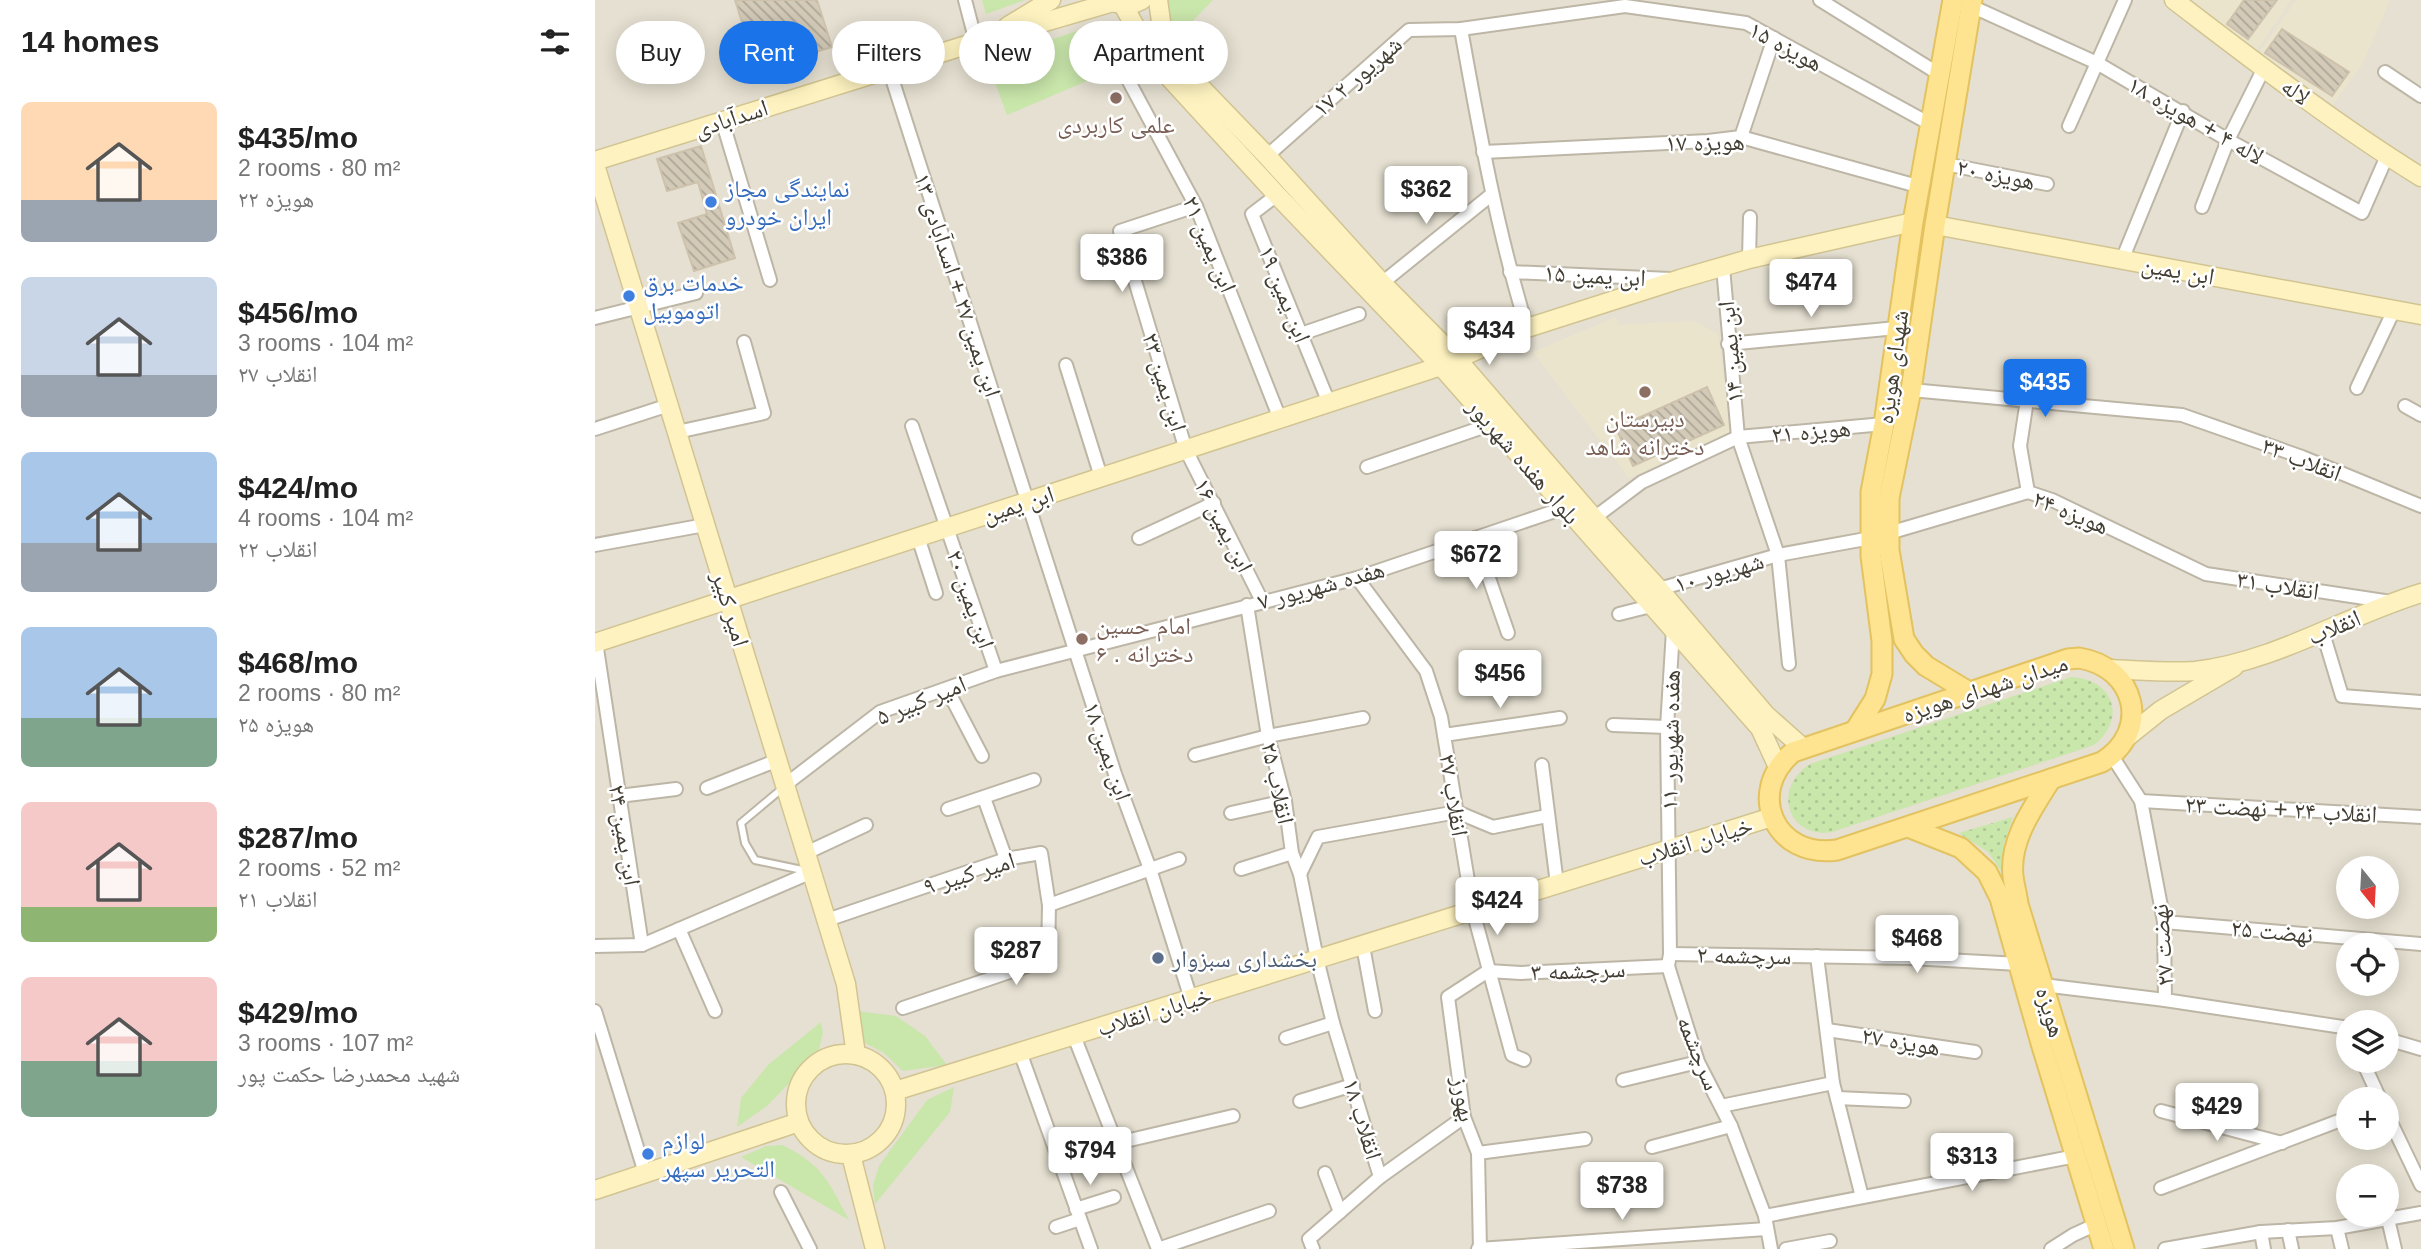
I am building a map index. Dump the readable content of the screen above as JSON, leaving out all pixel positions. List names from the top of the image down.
{
  "streets": {
    "main road": [
      "لاله",
      "اسدآبادی",
      "ابن یمین",
      "شهدای هویزه",
      "بلوار هفده شهریور",
      "امیر کبیر",
      "انقلاب",
      "میدان شهدای هویزه",
      "خیابان انقلاب",
      "هویزه"
    ],
    "street": [
      "هویزه ۱۵",
      "۱۷ شهریور ۲",
      "لاله ۴ + هویزه ۱۸",
      "هویزه ۱۷",
      "هویزه ۲۰",
      "ابن یمین ۲۱",
      "ابن یمین ۱۵",
      "ابن یمین ۲۷ + اسدآبادی ۱۳",
      "ابن یمین ۱۹",
      "ابن یمین ۱۴",
      "ابن یمین ۲۳",
      "هویزه ۲۱",
      "انقلاب ۳۳",
      "هویزه ۲۴",
      "ابن یمین ۱۶",
      "شهریور ۱۰",
      "هفده شهریور ۷",
      "انقلاب ۳۱",
      "ابن یمین ۲۰",
      "امیر کبیر ۵",
      "هفده شهریور ۱۱",
      "ابن یمین ۱۸",
      "انقلاب ۲۵",
      "انقلاب ۲۷",
      "انقلاب ۲۴ + نهضت ۲۳",
      "ابن یمین ۲۴",
      "امیر کبیر ۹",
      "نهضت ۲۵",
      "نهضت ۲۷",
      "سرچشمه ۲",
      "سرچشمه ۳",
      "هویزه ۲۷",
      "سرچشمه",
      "بهورز",
      "انقلاب ۱۸"
    ]
  },
  "crossings": [
    ["هویزه ۱۵", "۱۷ شهریور ۲"],
    ["هویزه ۱۵", "شهدای هویزه"],
    ["۱۷ شهریور ۲", "بلوار هفده شهریور"],
    ["لاله", "لاله ۴ + هویزه ۱۸"],
    ["اسدآبادی", "بلوار هفده شهریور"],
    ["اسدآبادی", "امیر کبیر"],
    ["لاله ۴ + هویزه ۱۸", "شهدای هویزه"],
    ["هویزه ۱۷", "شهدای هویزه"],
    ["هویزه ۲۰", "شهدای هویزه"],
    ["ابن یمین ۲۱", "ابن یمین"],
    ["ابن یمین ۲۱", "ابن یمین ۲۳"],
    ["ابن یمین", "ابن یمین ۲۷ + اسدآبادی ۱۳"],
    ["ابن یمین", "ابن یمین ۱۹"],
    ["ابن یمین", "شهدای هویزه"],
    ["ابن یمین", "ابن یمین ۲۳"],
    ["ابن یمین", "بلوار هفده شهریور"],
    ["ابن یمین", "ابن یمین ۱۶"],
    ["ابن یمین", "ابن یمین ۲۰"],
    ["ابن یمین", "امیر کبیر"],
    ["ابن یمین", "ابن یمین ۱۸"],
    ["ابن یمین", "ابن یمین ۲۴"],
    ["ابن یمین ۲۷ + اسدآبادی ۱۳", "ابن یمین ۱۸"],
    ["ابن یمین ۱۹", "بلوار هفده شهریور"],
    ["ابن یمین ۱۴", "هویزه ۲۱"],
    ["ابن یمین ۱۴", "هویزه ۲۴"],
    ["ابن یمین ۱۴", "شهریور ۱۰"],
    ["شهدای هویزه", "هویزه ۲۱"],
    ["شهدای هویزه", "انقلاب ۳۳"],
    ["شهدای هویزه", "هویزه ۲۴"],
    ["شهدای هویزه", "میدان شهدای هویزه"],
    ["ابن یمین ۲۳", "ابن یمین ۱۶"],
    ["بلوار هفده شهریور", "شهریور ۱۰"],
    ["بلوار هفده شهریور", "هفده شهریور ۷"],
    ["بلوار هفده شهریور", "میدان شهدای هویزه"],
    ["بلوار هفده شهریور", "هفده شهریور ۱۱"],
    ["هویزه ۲۴", "شهریور ۱۰"],
    ["هویزه ۲۴", "انقلاب ۳۱"],
    ["ابن یمین ۱۶", "هفده شهریور ۷"],
    ["هفده شهریور ۷", "امیر کبیر ۵"],
    ["هفده شهریور ۷", "ابن یمین ۱۸"],
    ["هفده شهریور ۷", "انقلاب ۲۵"],
    ["هفده شهریور ۷", "انقلاب ۲۷"],
    ["انقلاب ۳۱", "انقلاب"],
    ["ابن یمین ۲۰", "امیر کبیر ۵"],
    ["امیر کبیر", "امیر کبیر ۵"],
    ["امیر کبیر", "خیابان انقلاب"],
    ["امیر کبیر", "امیر کبیر ۹"],
    ["امیر کبیر ۵", "ابن یمین ۱۸"],
    ["هفده شهریور ۱۱", "خیابان انقلاب"],
    ["هفده شهریور ۱۱", "سرچشمه"],
    ["ابن یمین ۱۸", "خیابان انقلاب"],
    ["انقلاب ۲۵", "خیابان انقلاب"],
    ["انقلاب ۲۵", "انقلاب ۱۸"],
    ["انقلاب ۲۷", "خیابان انقلاب"],
    ["انقلاب ۲۷", "سرچشمه ۳"],
    ["انقلاب ۲۷", "بهورز"],
    ["انقلاب ۲۴ + نهضت ۲۳", "نهضت ۲۷"],
    ["خیابان انقلاب", "سرچشمه"],
    ["خیابان انقلاب", "انقلاب ۱۸"],
    ["نهضت ۲۵", "نهضت ۲۷"],
    ["سرچشمه ۲", "سرچشمه ۳"],
    ["سرچشمه ۲", "هویزه"],
    ["سرچشمه ۲", "سرچشمه"],
    ["سرچشمه ۳", "سرچشمه"],
    ["سرچشمه ۳", "بهورز"]
  ],
  "places": [
    "علمی کاربردی",
    "نمایندگی مجاز ایران خودرو",
    "خدمات برق اتوموبیل",
    "دبیرستان دخترانه شاهد",
    "امام حسین ۶ . دخترانه",
    "بخشداری سبزوار",
    "لوازم التحریر سپهر"
  ],
  "north": "bottom",
  "page": {
    "heading": "14 homes",
    "chip": [
      "Buy",
      "Rent",
      "Filters",
      "New",
      "Apartment"
    ],
    "list": [
      {
        "name": "$435/mo",
        "note": "2 rooms · 80 m² · هویزه ۲۲"
      },
      {
        "name": "$456/mo",
        "note": "3 rooms · 104 m² · انقلاب ۲۷"
      },
      {
        "name": "$424/mo",
        "note": "4 rooms · 104 m² · انقلاب ۲۲"
      },
      {
        "name": "$468/mo",
        "note": "2 rooms · 80 m² · هویزه ۲۵"
      },
      {
        "name": "$287/mo",
        "note": "2 rooms · 52 m² · انقلاب ۲۱"
      },
      {
        "name": "$429/mo",
        "note": "3 rooms · 107 m² · شهید محمدرضا حکمت پور"
      }
    ],
    "price": [
      "$362",
      "$386",
      "$474",
      "$434",
      "$435",
      "$672",
      "$456",
      "$424",
      "$468",
      "$287",
      "$429",
      "$794",
      "$313",
      "$738"
    ],
    "map_buttons": ["+", "−"]
  }
}
